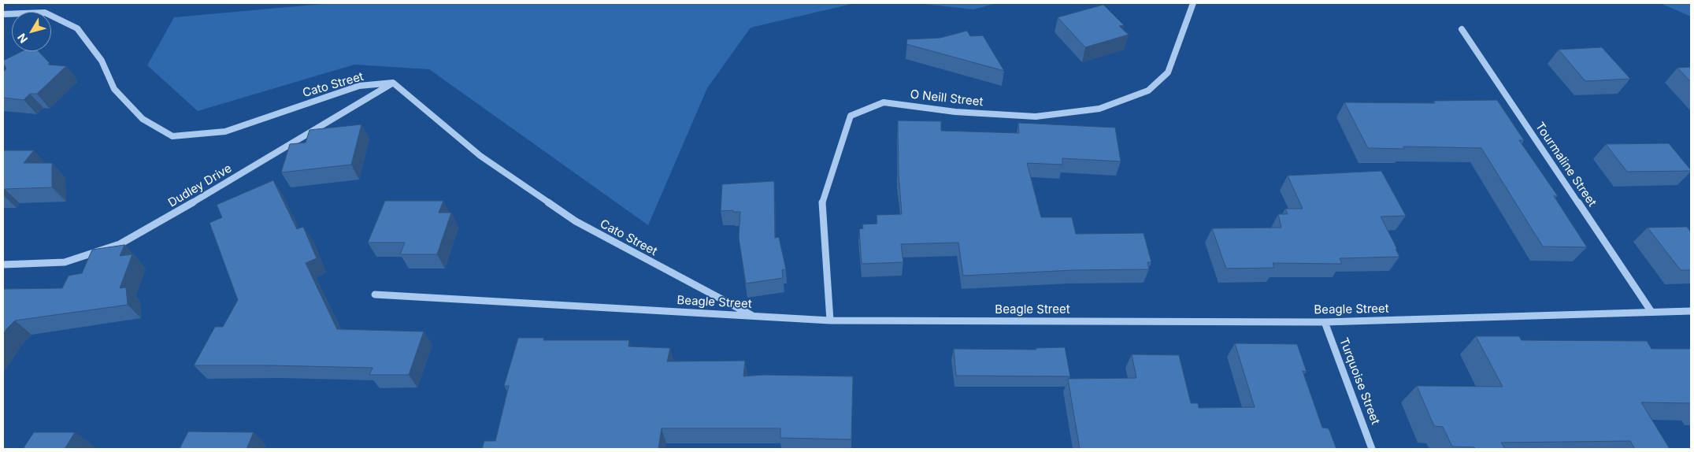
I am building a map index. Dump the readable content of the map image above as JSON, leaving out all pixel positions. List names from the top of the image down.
{
  "streets": {
    "street": [
      "Cato Street",
      "O Neill Street",
      "Tourmaline Street",
      "Dudley Drive",
      "Beagle Street",
      "Turquoise Street"
    ]
  },
  "crossings": [
    ["Cato Street", "Dudley Drive"],
    ["Cato Street", "Beagle Street"],
    ["O Neill Street", "Beagle Street"],
    ["Tourmaline Street", "Beagle Street"],
    ["Beagle Street", "Turquoise Street"]
  ],
  "north": "bottom left"
}
